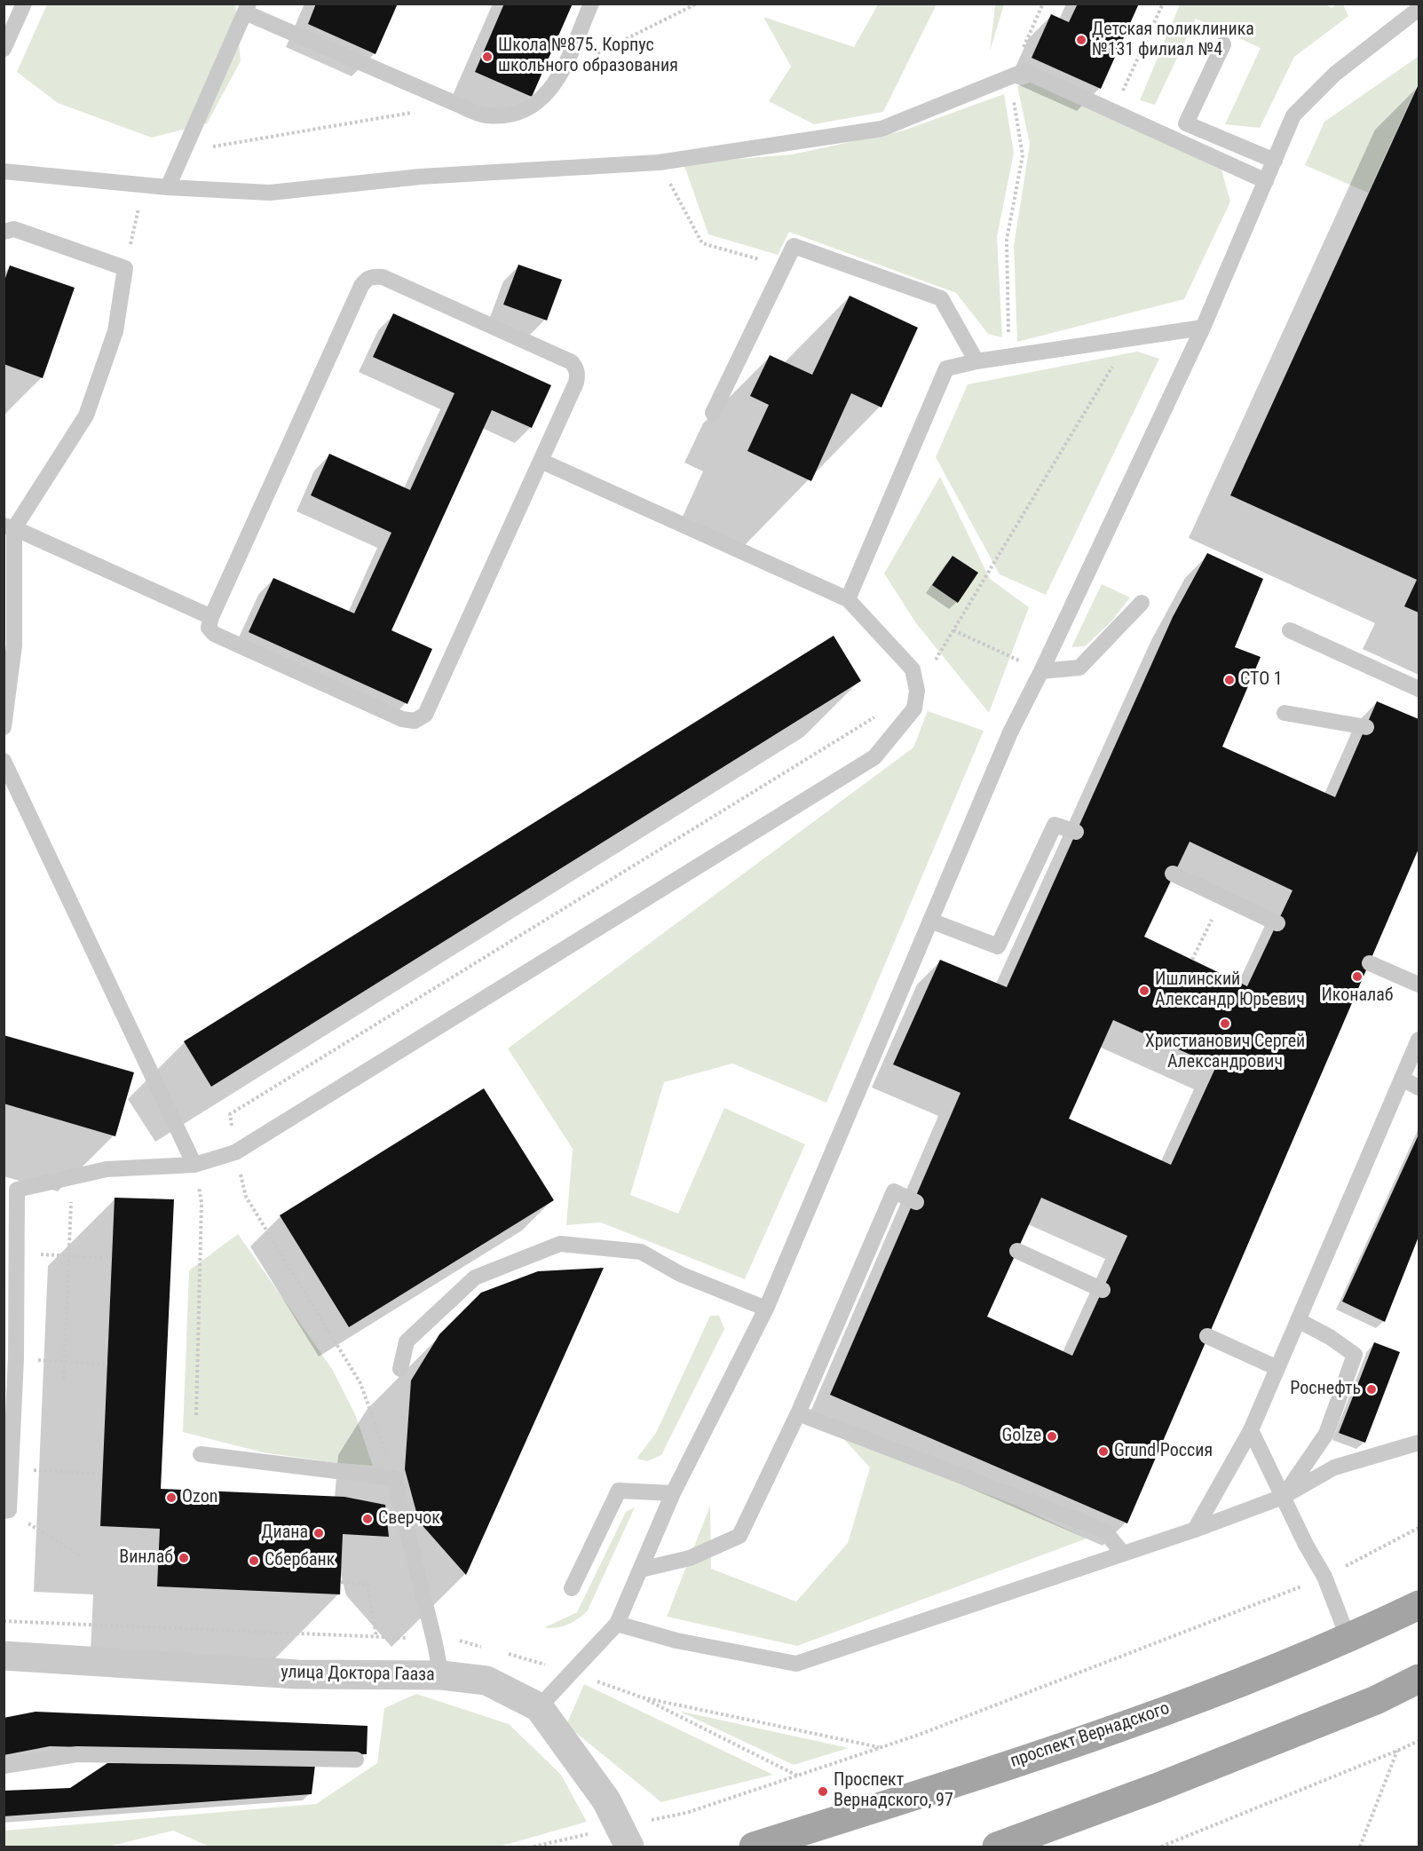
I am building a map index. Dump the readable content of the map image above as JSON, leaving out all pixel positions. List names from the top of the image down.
{
  "streets": {
    "main road": ["проспект Вернадского"],
    "street": ["улица Доктора Гааза"]
  },
  "places": [
    "Детская поликлиника №131 филиал №4",
    "Школа №875. Корпус школьного образования",
    "СТО 1",
    "Иконалаб",
    "Ишлинский Александр Юрьевич",
    "Христианович Сергей Александрович",
    "Роснефть",
    "Golze",
    "Grund Россия",
    "Ozon",
    "Сверчок",
    "Диана",
    "Винлаб",
    "Сбербанк",
    "Проспект Вернадского, 97"
  ]
}
